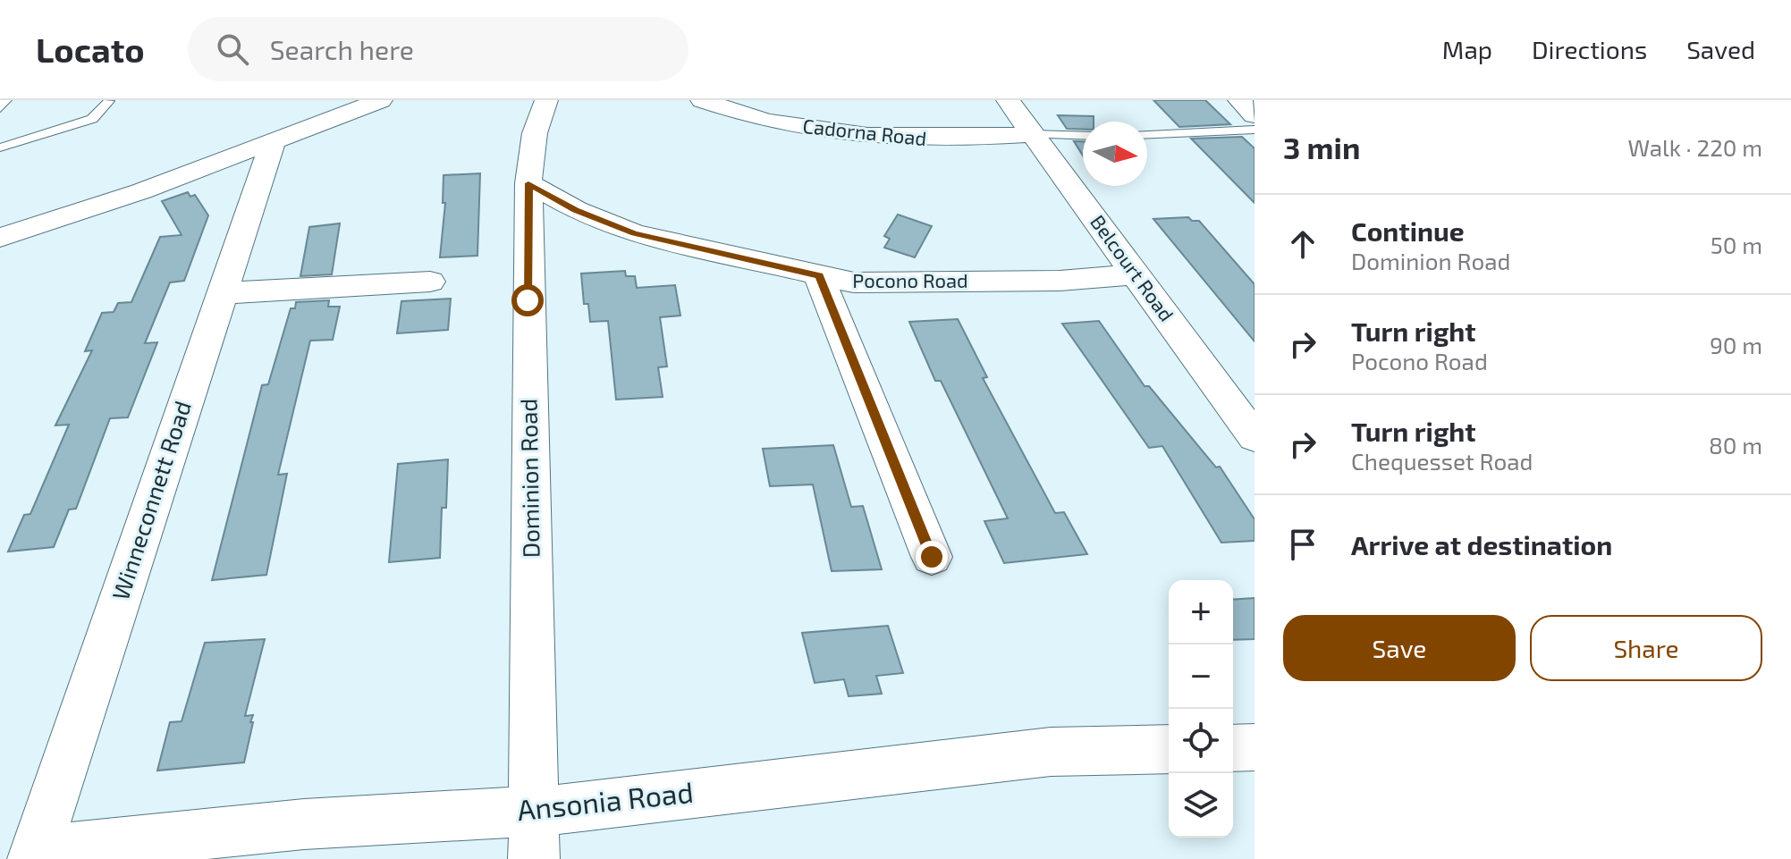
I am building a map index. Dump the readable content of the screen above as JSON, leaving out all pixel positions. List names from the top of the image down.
{
  "streets": {
    "street": [
      "Cadorna Road",
      "Belcourt Road",
      "Pocono Road",
      "Dominion Road",
      "Winneconnett Road",
      "Ansonia Road"
    ]
  },
  "crossings": [
    ["Cadorna Road", "Belcourt Road"],
    ["Belcourt Road", "Pocono Road"],
    ["Pocono Road", "Dominion Road"],
    ["Dominion Road", "Ansonia Road"],
    ["Winneconnett Road", "Ansonia Road"]
  ],
  "north": "right",
  "page": {
    "header": "Locato",
    "search": "Search here",
    "nav": ["Map", "Directions", "Saved"],
    "heading": ["3 min", "Walk · 220 m"],
    "list": [
      ["Continue", "Dominion Road", "50 m"],
      ["Turn right", "Pocono Road", "90 m"],
      ["Turn right", "Chequesset Road", "80 m"],
      "Arrive at destination"
    ],
    "map_buttons": ["+", "−"],
    "buttons": ["Save", "Share"]
  }
}
